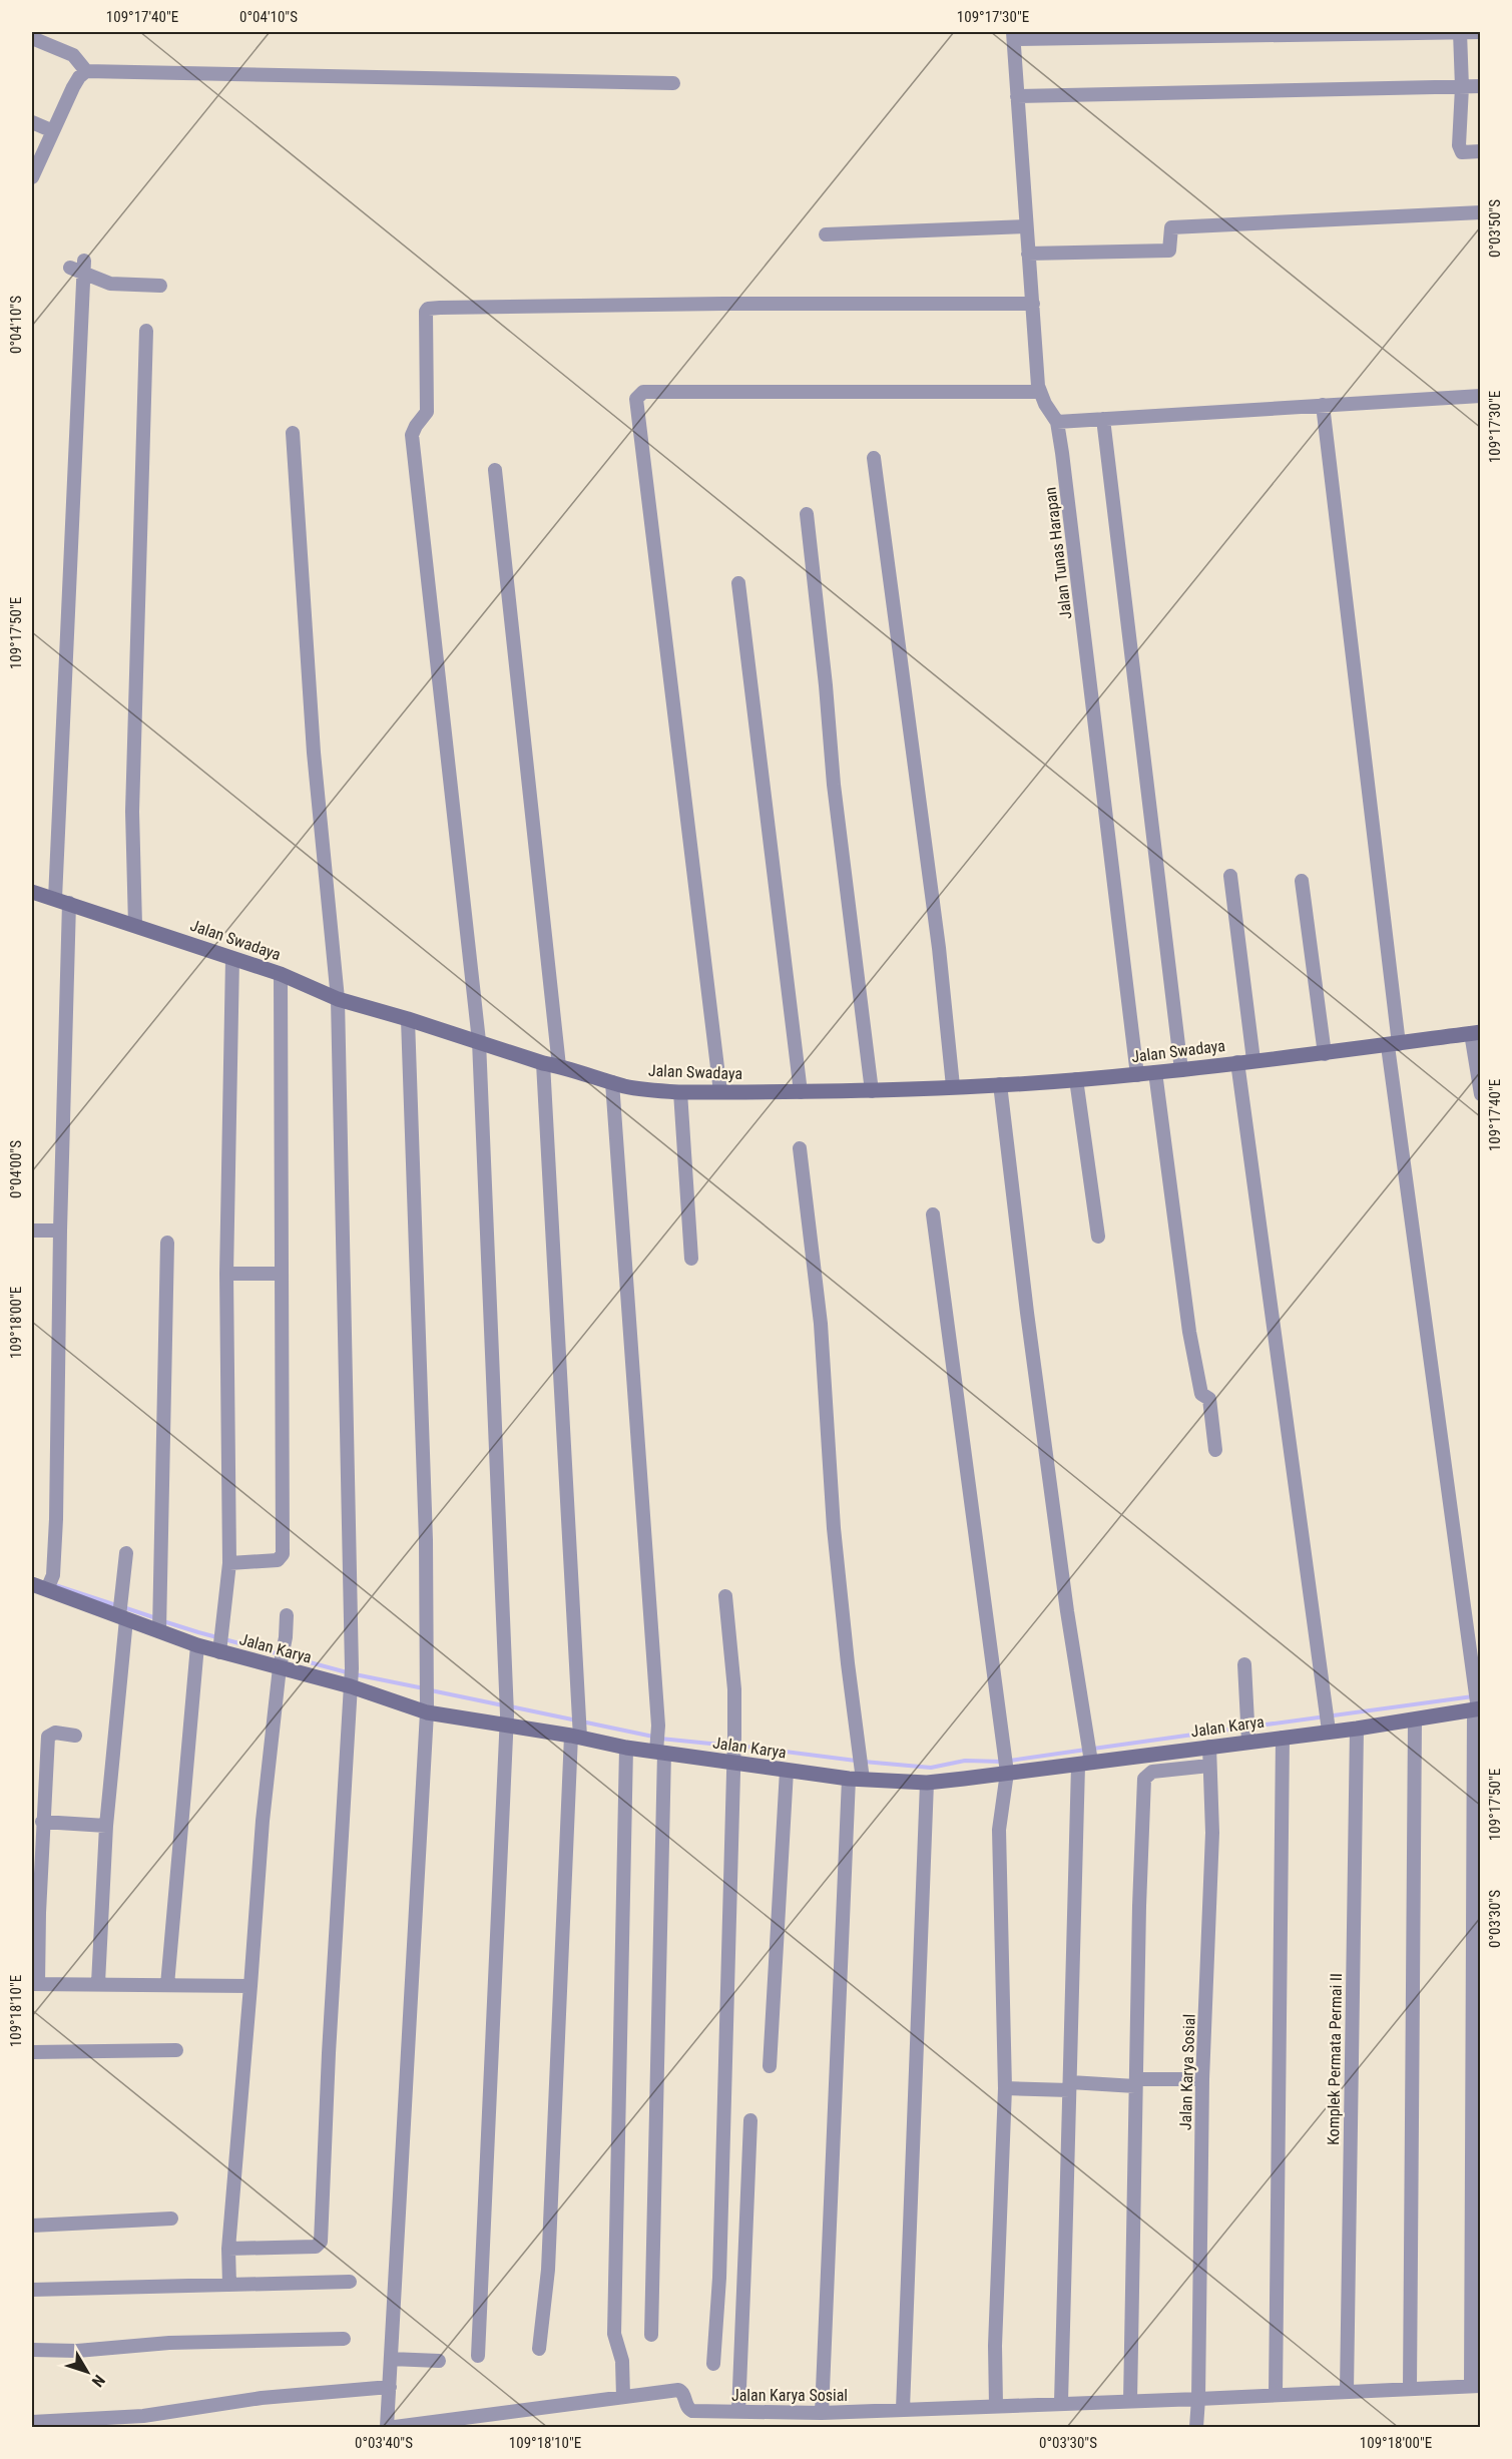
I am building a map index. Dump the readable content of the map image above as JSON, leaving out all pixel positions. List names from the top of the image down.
{
  "streets": {
    "street": [
      "Jalan Tunas Harapan",
      "Jalan Swadaya",
      "Jalan Karya",
      "Komplek Permata Permai II",
      "Jalan Karya Sosial"
    ]
  },
  "crossings": [
    ["Jalan Tunas Harapan", "Jalan Swadaya"],
    ["Jalan Karya", "Komplek Permata Permai II"],
    ["Jalan Karya", "Jalan Karya Sosial"]
  ],
  "north": "bottom right",
  "coordinates": [
    "109°17'40\"E",
    "0°04'10\"S",
    "109°17'30\"E",
    "0°03'50\"S",
    "109°17'50\"E",
    "0°04'00\"S",
    "109°18'00\"E",
    "0°03'30\"S",
    "109°18'10\"E",
    "0°03'40\"S"
  ]
}
